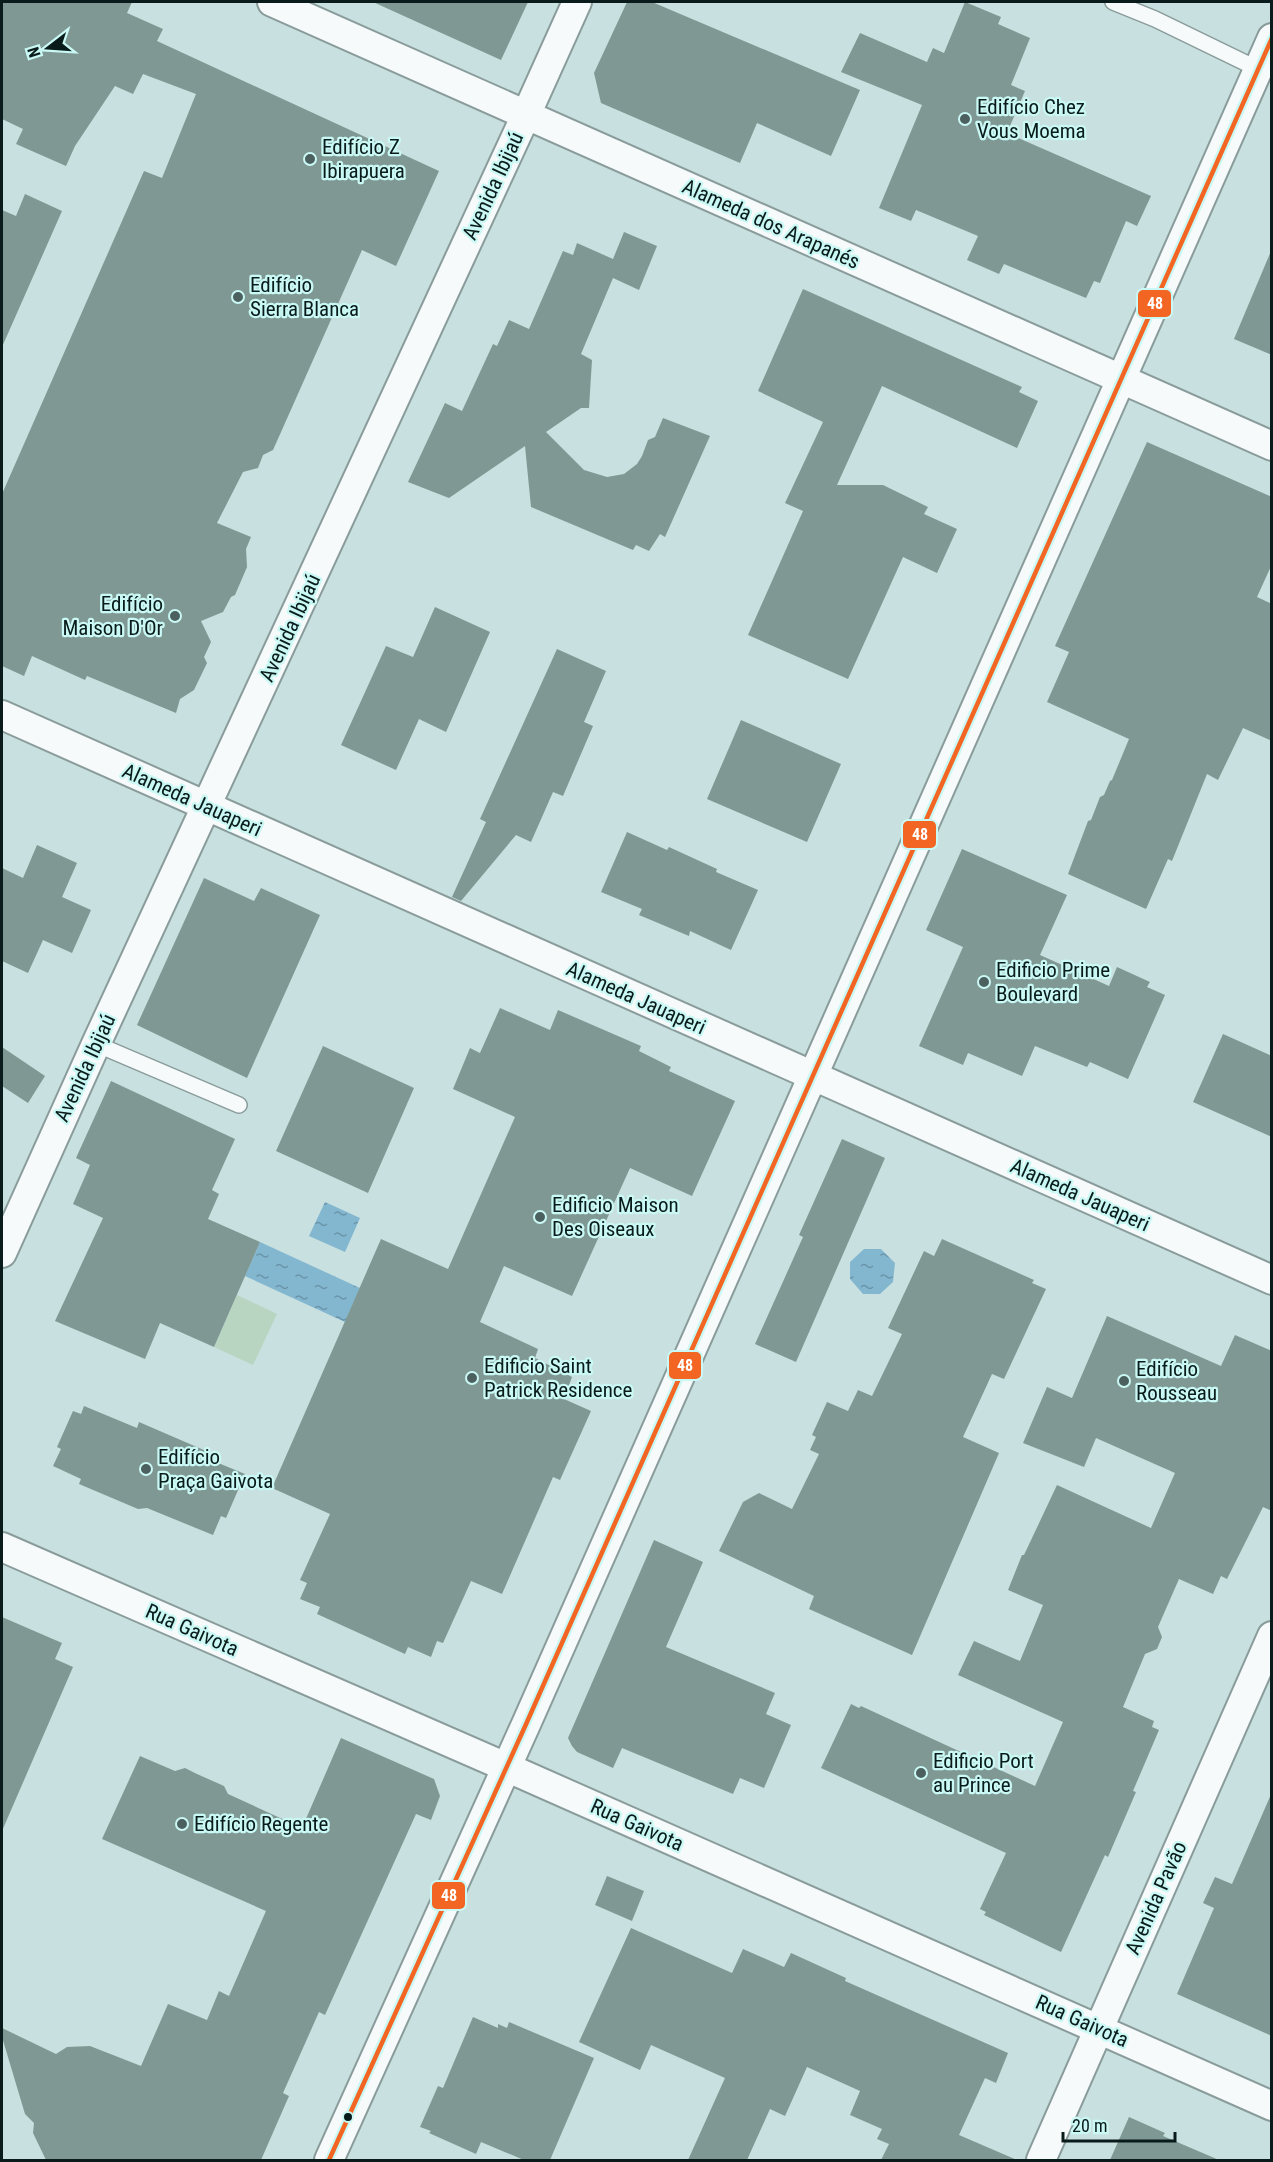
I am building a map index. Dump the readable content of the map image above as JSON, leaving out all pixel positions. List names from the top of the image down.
{
  "streets": {
    "street": [
      "Avenida Ibijaú",
      "Alameda dos Arapanés",
      "Alameda Jauaperi",
      "Rua Gaivota",
      "Avenida Pavão"
    ]
  },
  "crossings": [
    ["Avenida Ibijaú", "Alameda dos Arapanés"],
    ["Avenida Ibijaú", "Alameda Jauaperi"],
    ["Rua Gaivota", "Avenida Pavão"]
  ],
  "places": [
    "Edifício Chez Vous Moema",
    "Edifício Z Ibirapuera",
    "Edifício Sierra Blanca",
    "Edifício Maison D'Or",
    "Edificio Prime Boulevard",
    "Edificio Maison Des Oiseaux",
    "Edificio Saint Patrick Residence",
    "Edifício Rousseau",
    "Edifício Praça Gaivota",
    "Edificio Port au Prince",
    "Edifício Regente"
  ],
  "lines": ["transit line 48"],
  "scale_bar": "20 m",
  "north": "left"
}
